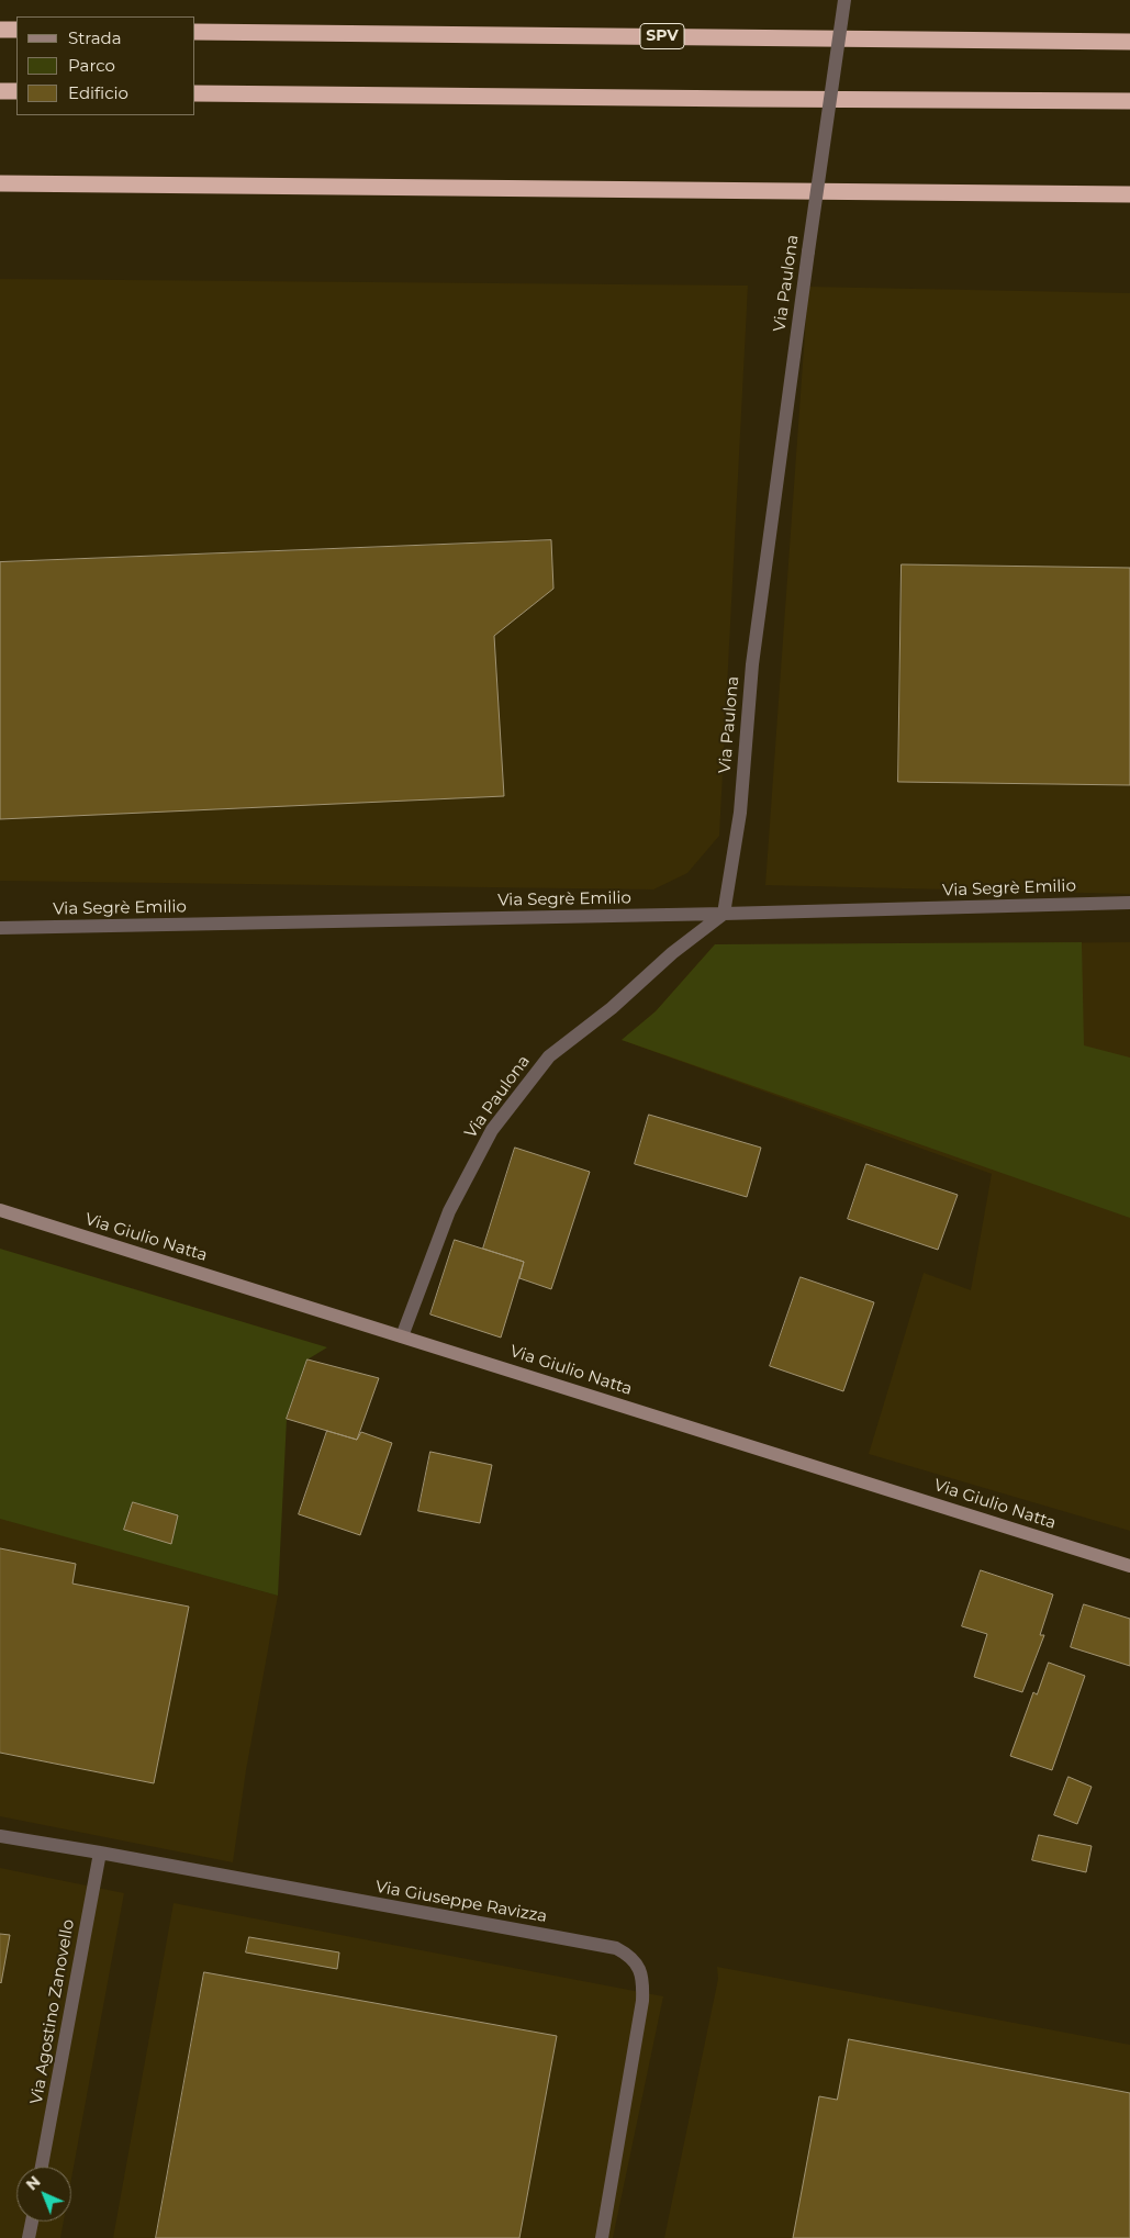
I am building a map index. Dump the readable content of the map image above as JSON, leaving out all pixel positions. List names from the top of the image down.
{
  "streets": {
    "highway": ["SPV"],
    "street": [
      "Via Paulona",
      "Via Segrè Emilio",
      "Via Giulio Natta",
      "Via Giuseppe Ravizza",
      "Via Agostino Zanovello"
    ]
  },
  "crossings": [
    ["Via Paulona", "Via Segrè Emilio"],
    ["Via Paulona", "Via Giulio Natta"],
    ["Via Giuseppe Ravizza", "Via Agostino Zanovello"]
  ],
  "legend": ["Strada", "Parco", "Edificio"],
  "north": "top left"
}
